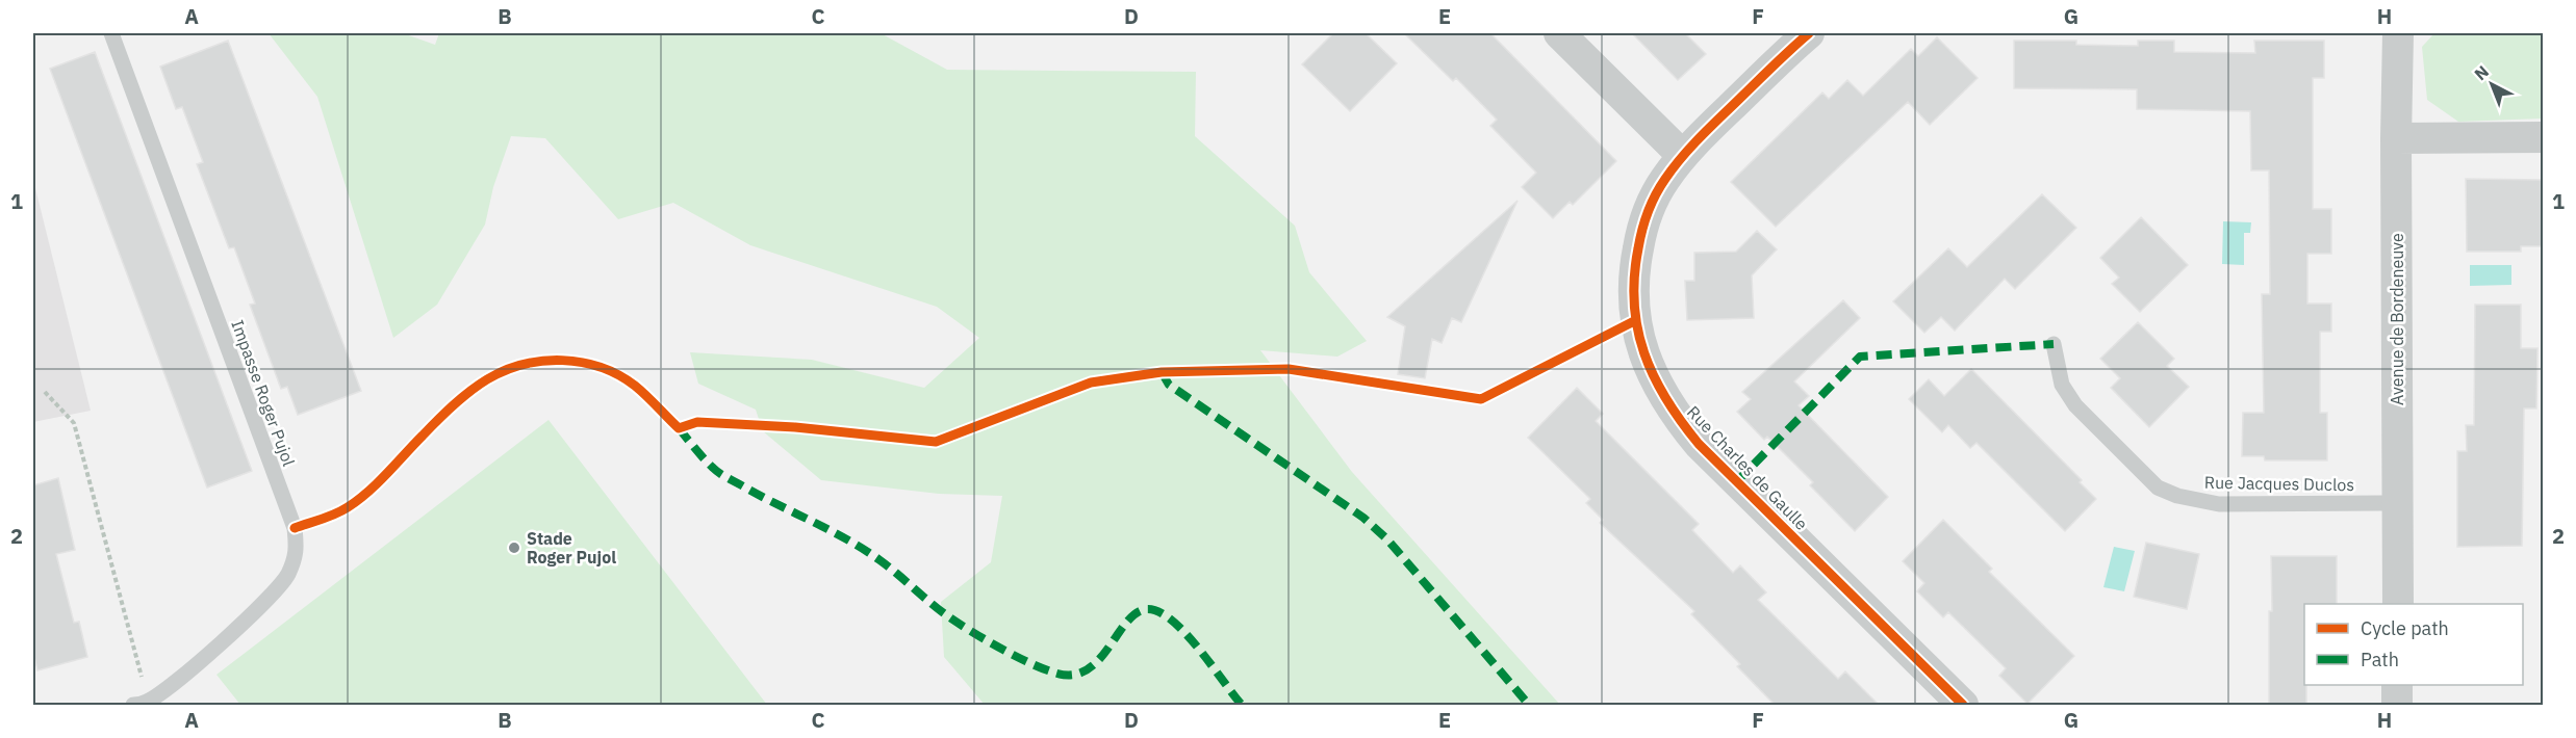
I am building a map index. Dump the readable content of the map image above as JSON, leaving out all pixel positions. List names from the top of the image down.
{
  "streets": {
    "street": ["Avenue de Bordeneuve", "Rue Charles de Gaulle"],
    "lane": ["Impasse Roger Pujol", "Rue Jacques Duclos"]
  },
  "crossings": [
    ["Avenue de Bordeneuve", "Rue Jacques Duclos"]
  ],
  "places": ["Stade Roger Pujol"],
  "legend": ["Cycle path", "Path"],
  "north": "top left",
  "grid": {
    "columns": [
      "A",
      "B",
      "C",
      "D",
      "E",
      "F",
      "G",
      "H"
    ],
    "rows": ["1", "2"]
  }
}
